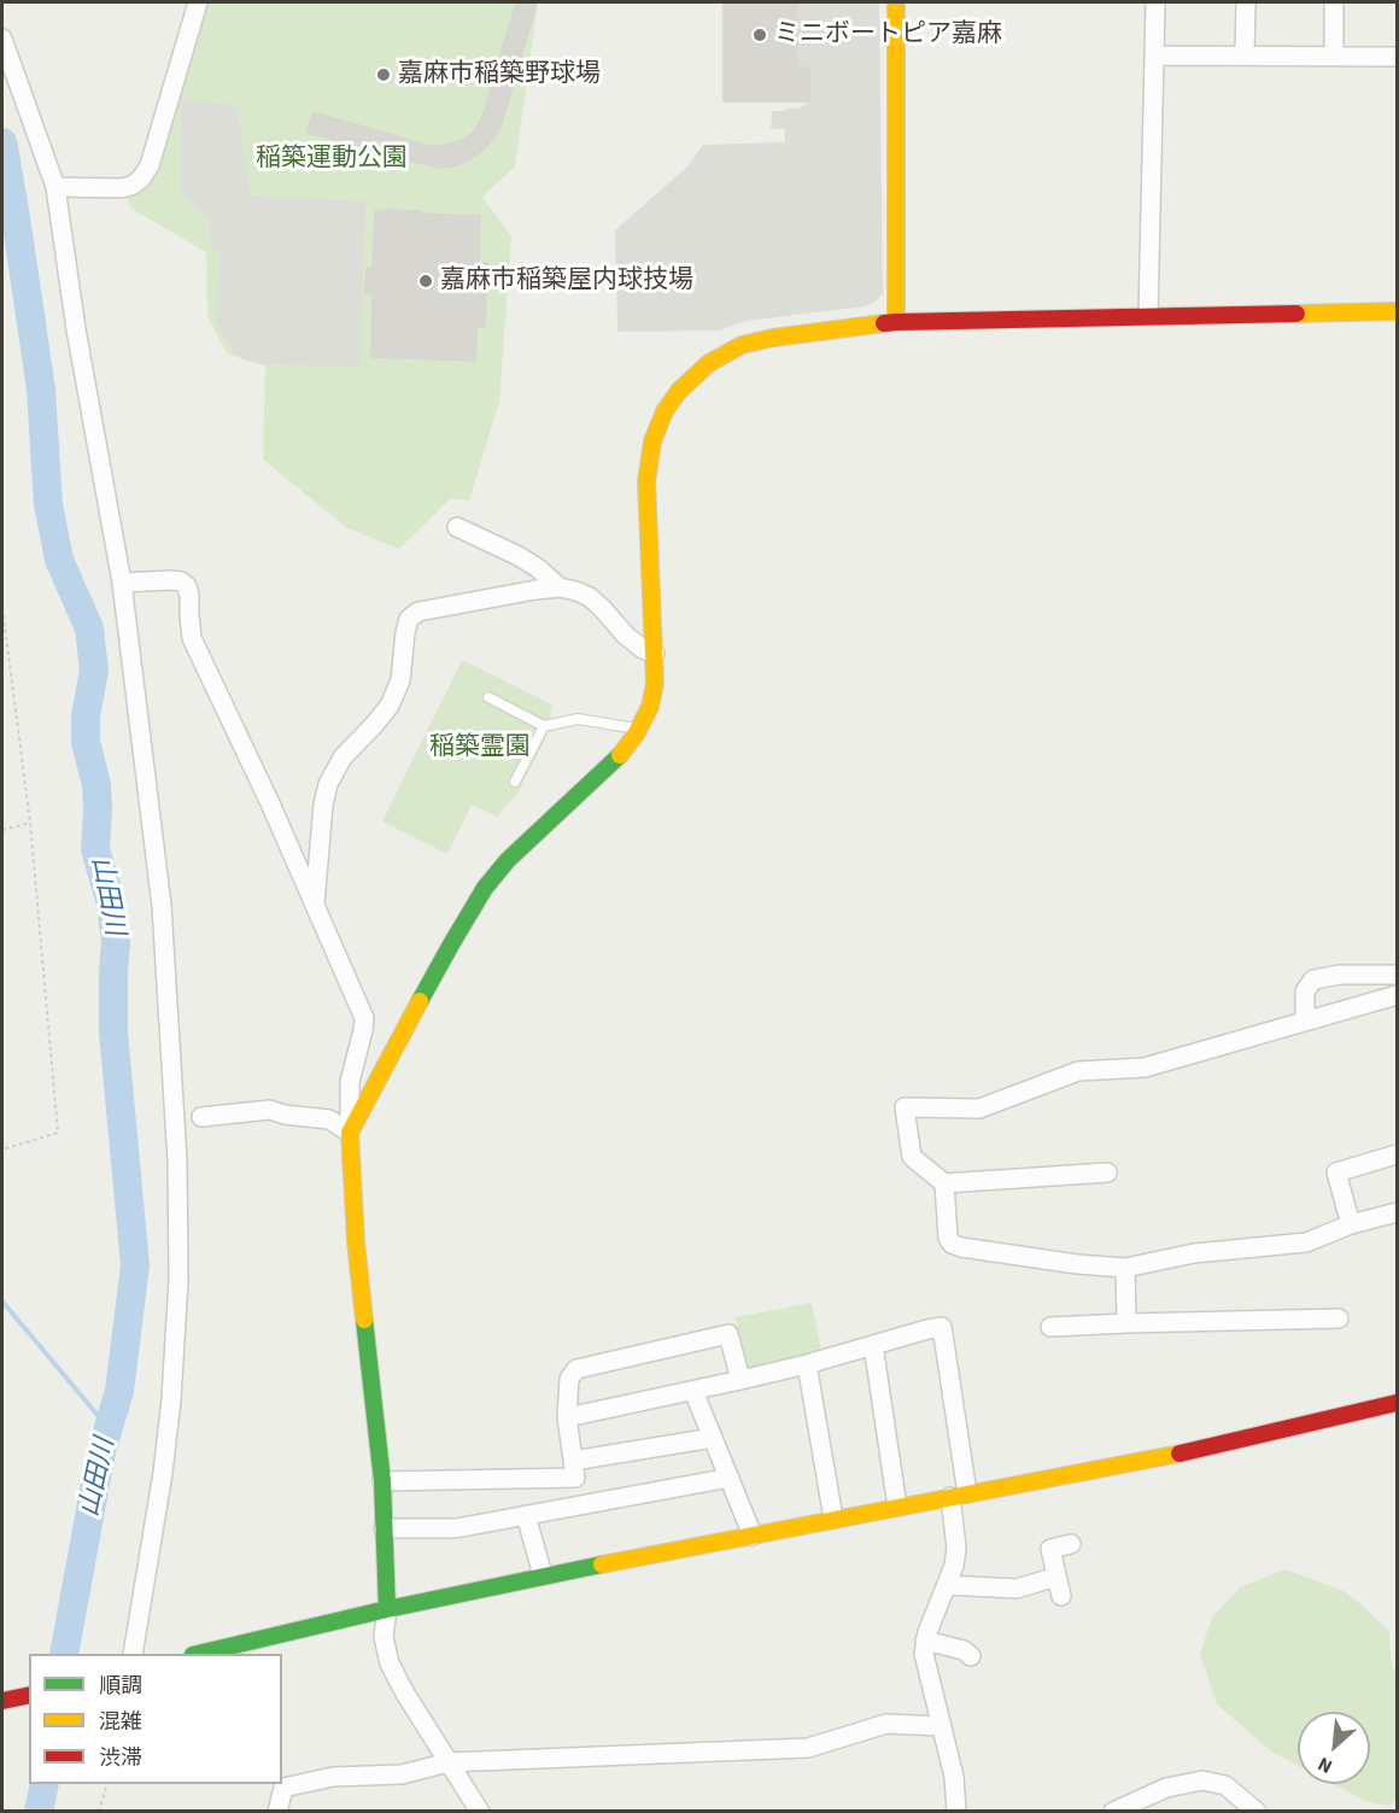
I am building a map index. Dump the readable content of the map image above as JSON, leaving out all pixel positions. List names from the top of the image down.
{
  "water": ["山田川"],
  "parks": ["稲築運動公園", "稲築霊園"],
  "places": ["ミニボートピア嘉麻", "嘉麻市稲築野球場", "嘉麻市稲築屋内球技場"],
  "legend": ["順調", "混雑", "渋滞"],
  "north": "bottom left"
}
